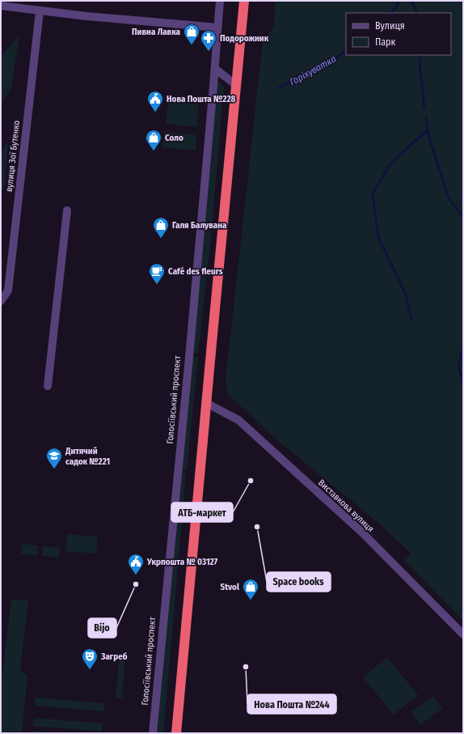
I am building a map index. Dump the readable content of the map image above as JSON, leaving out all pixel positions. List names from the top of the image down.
{
  "streets": {
    "street": ["вулиця Зої Бутенко", "Голосіївський проспект", "Виставкова вулиця"]
  },
  "water": ["Горіхуватка"],
  "places": {
    "shop": [
      "Пивна Лавка",
      "Соло",
      "Галя Балувана",
      "Stvol"
    ],
    "pharmacy": ["Подорожник"],
    "public building": ["Нова Пошта №228", "Укрпошта № 03127"],
    "cafe": ["Café des fleurs"],
    "school or university": ["Дитячий садок №221"],
    "other": [
      "АТБ-маркет",
      "Space books",
      "Bijo",
      "Нова Пошта №244"
    ],
    "theatre": ["Загреб"]
  },
  "legend": ["Вулиця", "Парк"]
}
